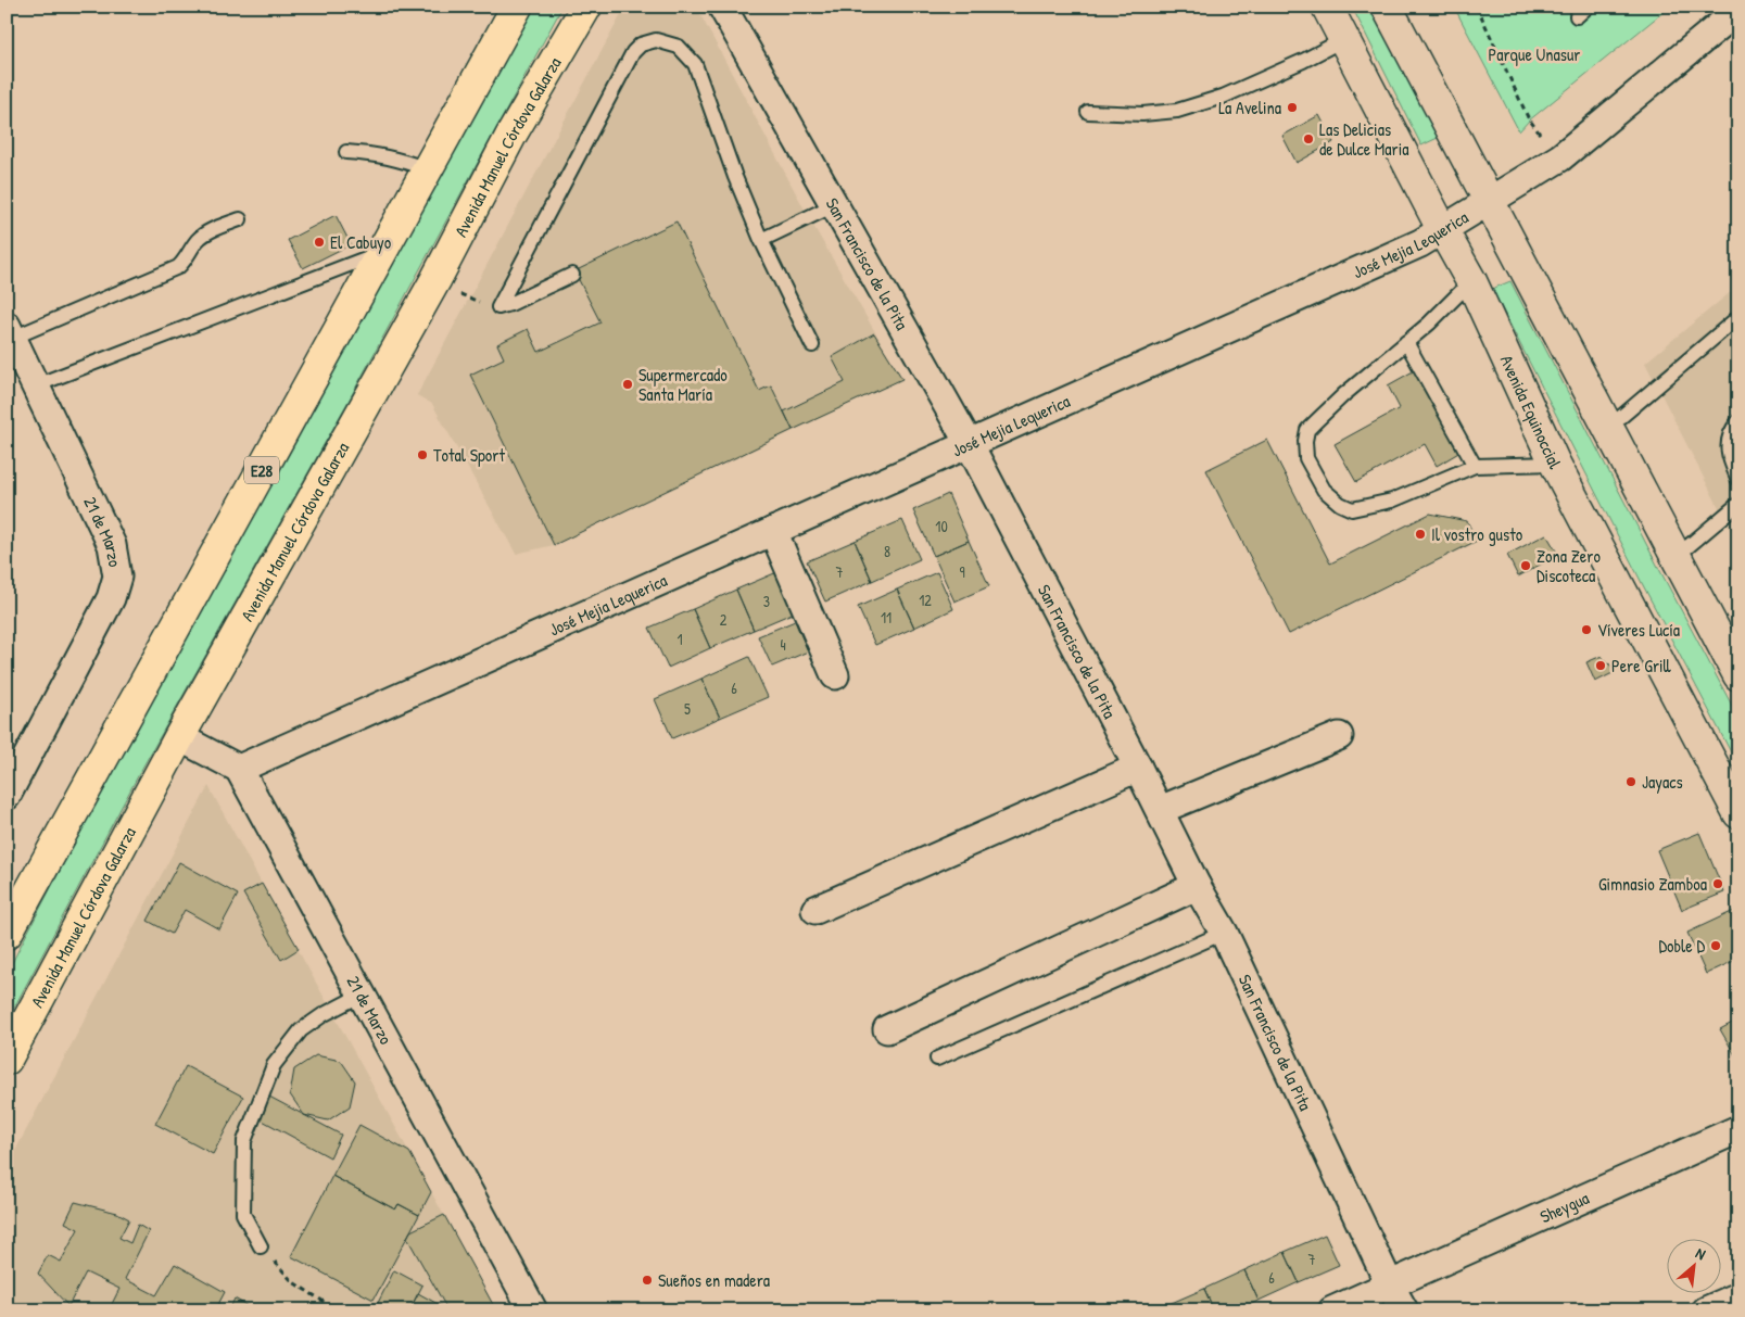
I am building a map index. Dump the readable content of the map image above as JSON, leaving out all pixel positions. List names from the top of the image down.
{
  "streets": {
    "main road": ["Avenida Manuel Córdova Galarza", "Avenida Equinoccial", "E28"],
    "street": [
      "José Mejia Lequerica",
      "San Francisco de la Pita",
      "21 de Marzo",
      "Sheygua"
    ]
  },
  "crossings": [
    ["José Mejia Lequerica", "San Francisco de la Pita"],
    ["José Mejia Lequerica", "Avenida Equinoccial"],
    ["José Mejia Lequerica", "21 de Marzo"],
    ["San Francisco de la Pita", "Sheygua"]
  ],
  "parks": ["Parque Unasur"],
  "places": [
    "La Avelina",
    "Las Delicias de Dulce Maria",
    "El Cabuyo",
    "Supermercado Santa María",
    "Total Sport",
    "Il vostro gusto",
    "Zona Zero Discoteca",
    "Víveres Lucía",
    "Pere Grill",
    "Jayacs",
    "Gimnasio Zamboa",
    "Doble D",
    "Sueños en madera"
  ],
  "house_numbers": [
    "10",
    "8",
    "7",
    "9",
    "12",
    "3",
    "11",
    "2",
    "1",
    "4",
    "6",
    "5",
    "7",
    "6"
  ],
  "north": "top right"
}
